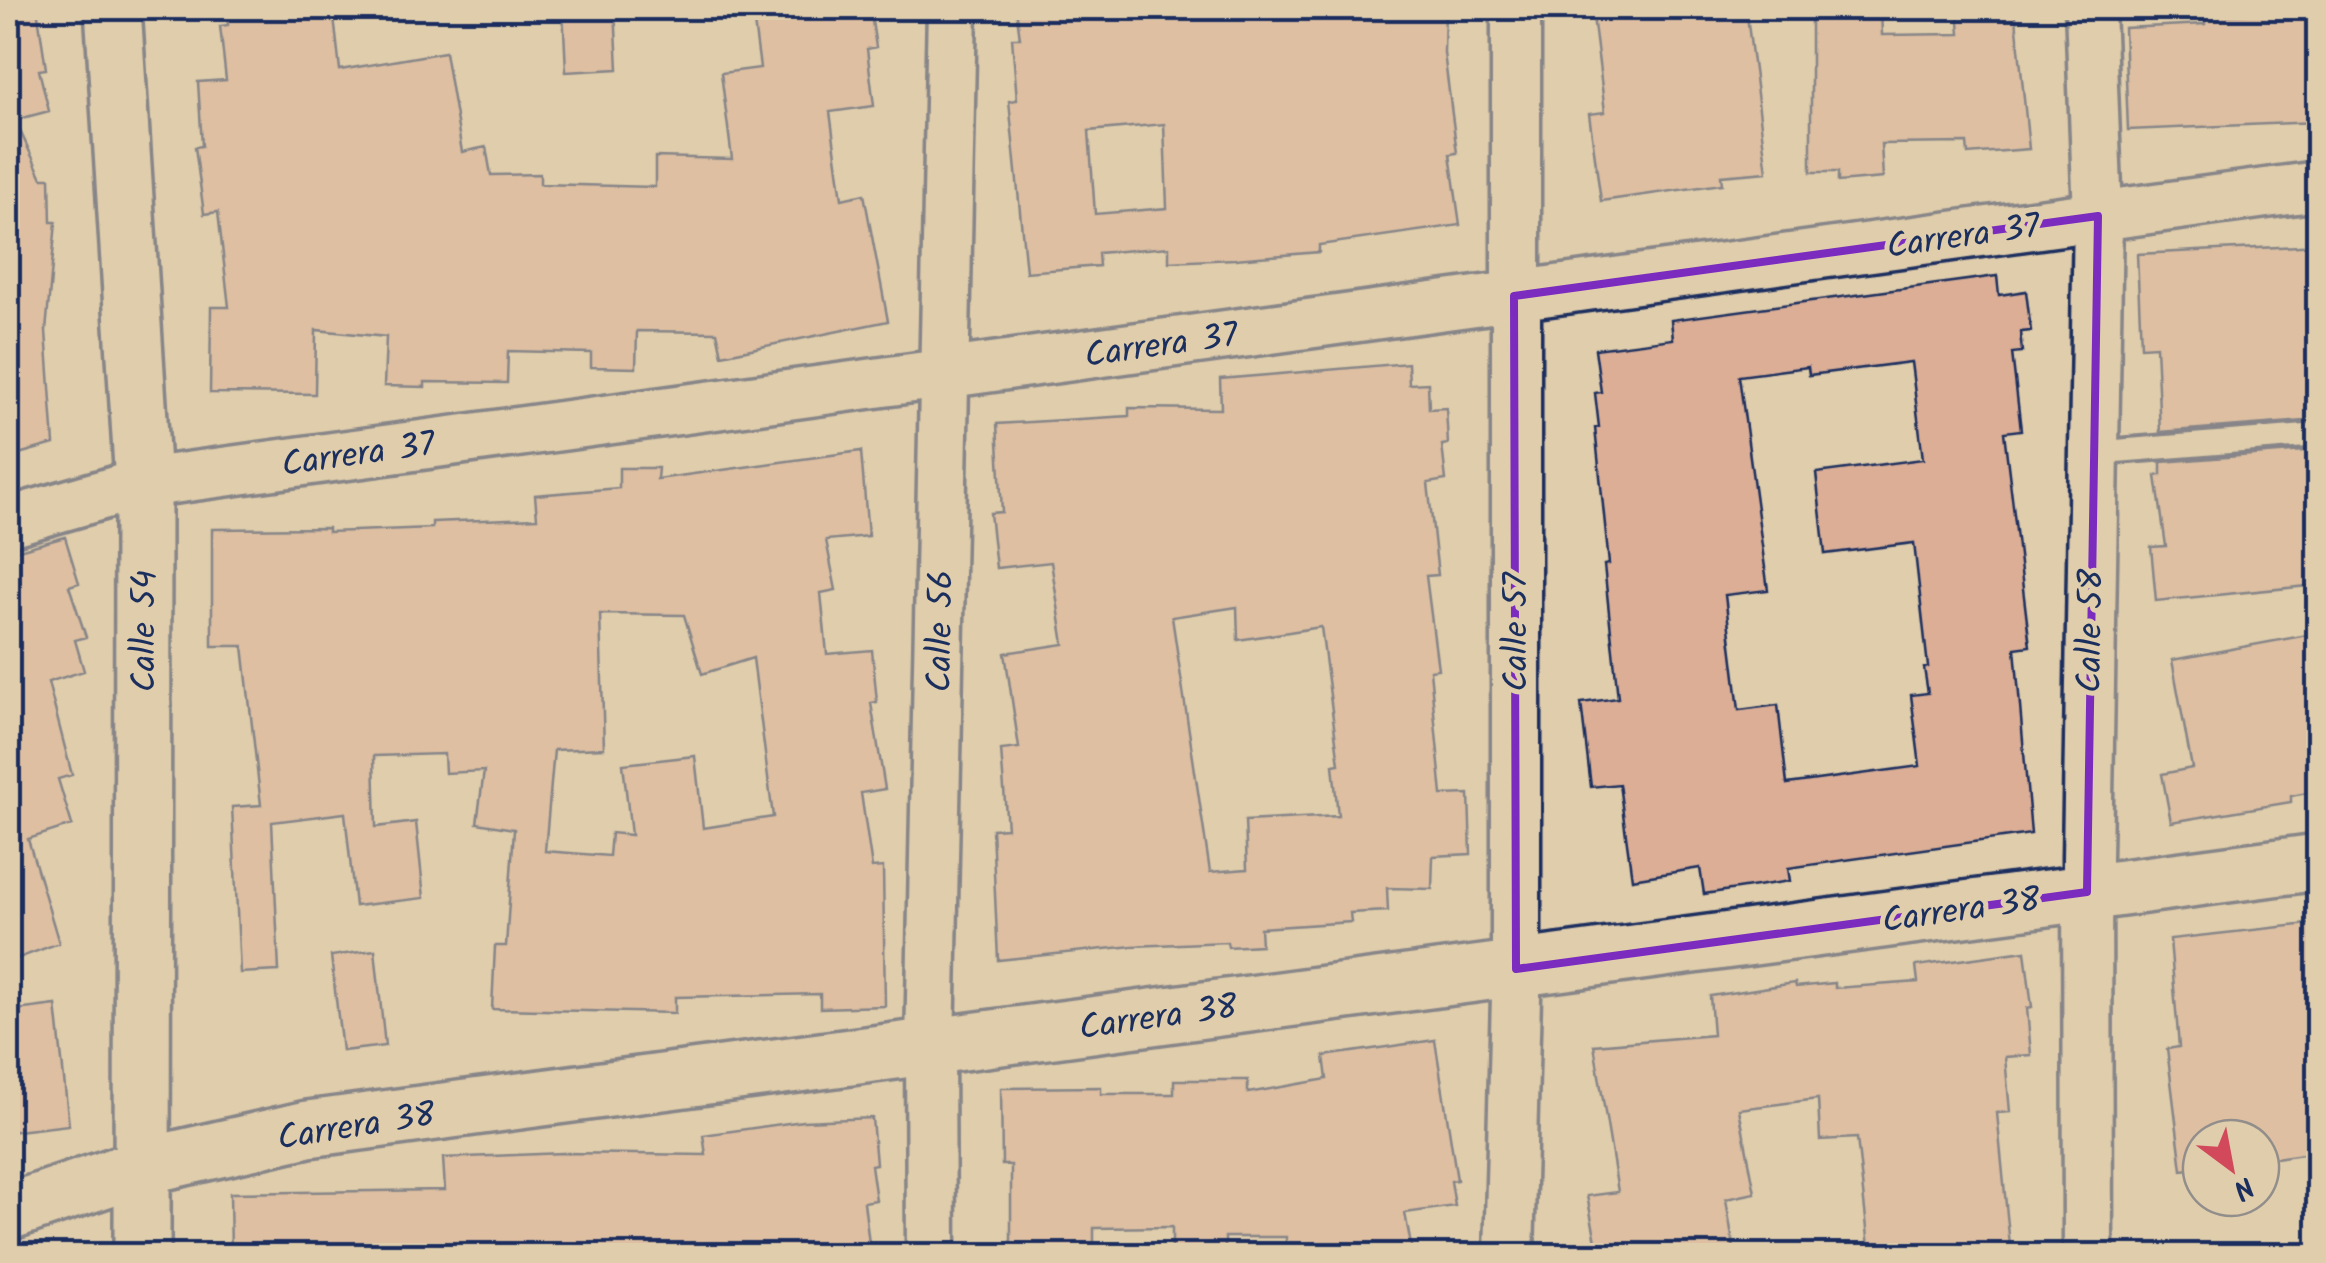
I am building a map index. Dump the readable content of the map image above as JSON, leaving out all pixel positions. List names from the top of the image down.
{
  "streets": {
    "main road": ["Calle 54", "Carrera 38"],
    "street": [
      "Carrera 37",
      "Calle 56",
      "Calle 58",
      "Calle 57"
    ]
  },
  "crossings": [
    ["Carrera 37", "Calle 54"],
    ["Carrera 37", "Calle 56"],
    ["Carrera 37", "Calle 58"],
    ["Carrera 37", "Calle 57"],
    ["Calle 54", "Carrera 38"],
    ["Calle 56", "Carrera 38"],
    ["Calle 58", "Carrera 38"],
    ["Calle 57", "Carrera 38"]
  ],
  "north": "bottom right"
}
